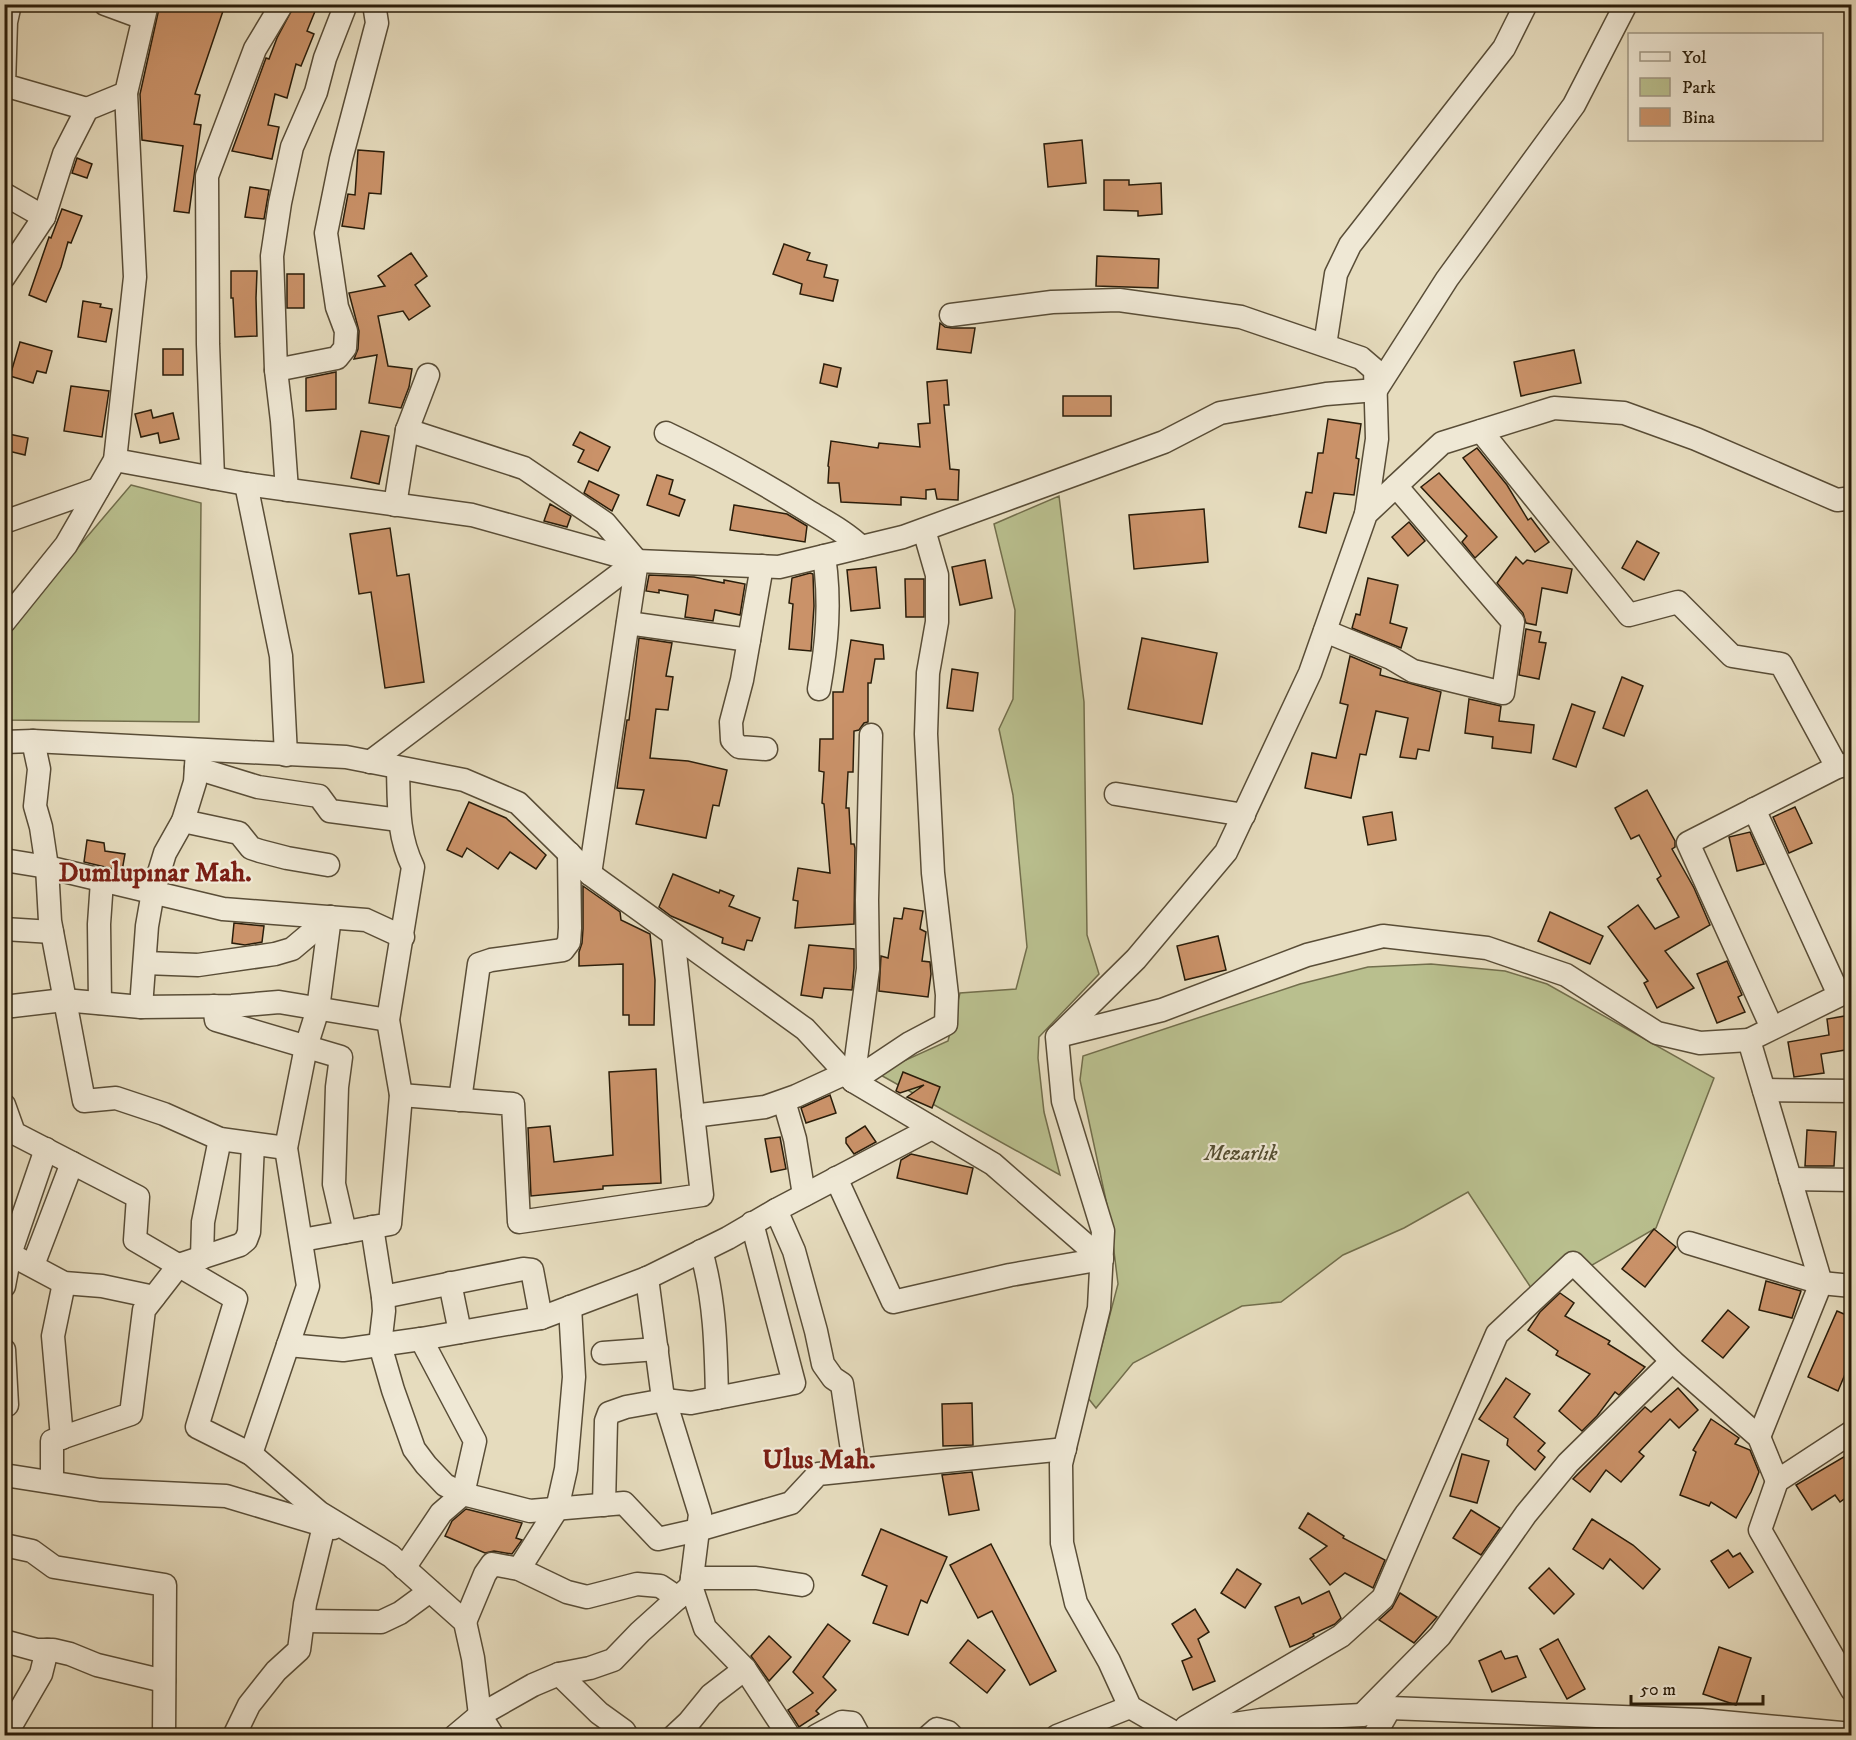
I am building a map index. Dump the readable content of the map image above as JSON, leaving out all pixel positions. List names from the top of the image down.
{
  "districts": ["Dumlupınar Mah.", "Ulus Mah."],
  "parks": ["Mezarlık"],
  "legend": ["Yol", "Park", "Bina"],
  "scale_bar": "50 m"
}
